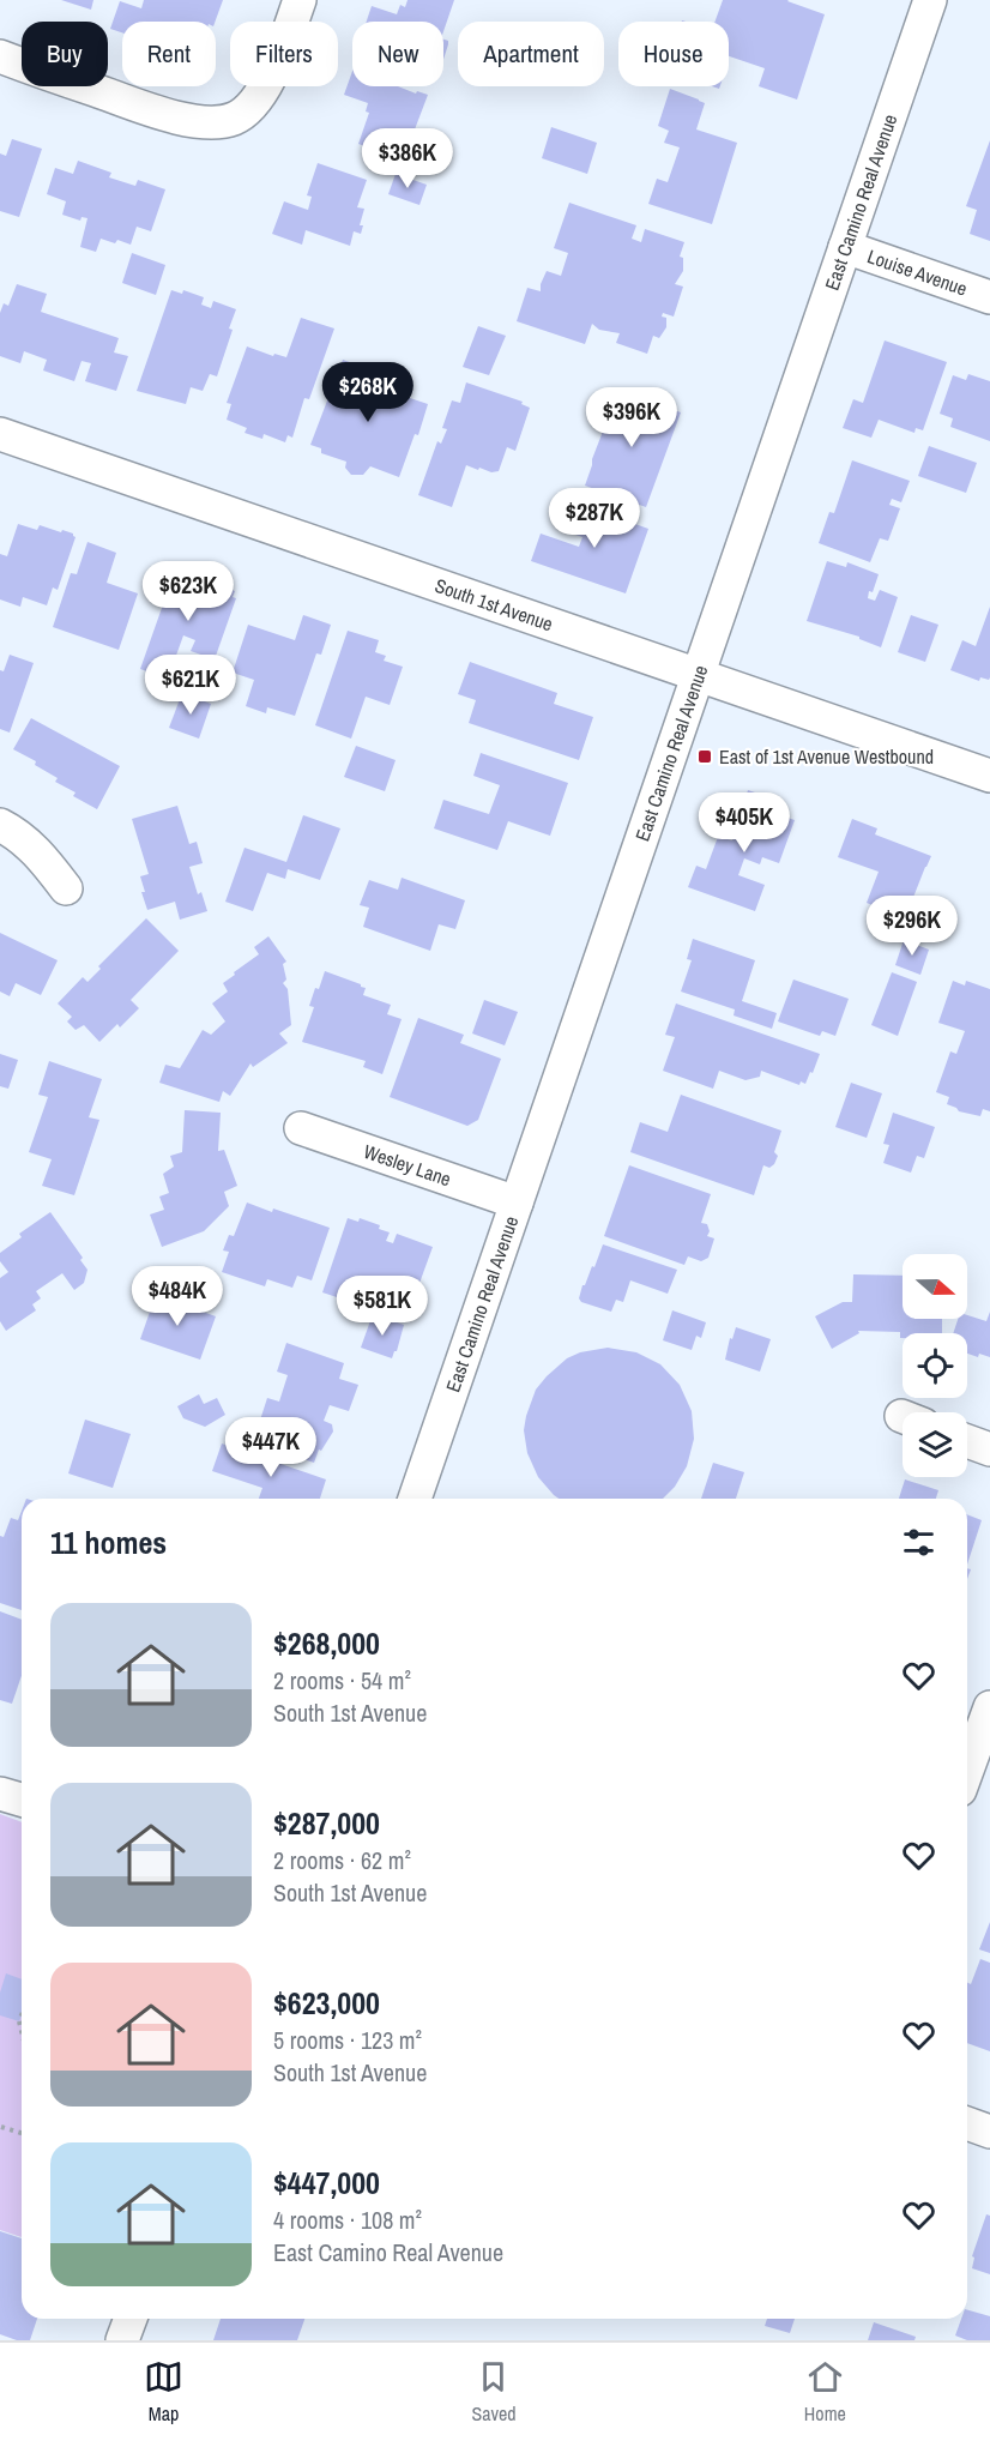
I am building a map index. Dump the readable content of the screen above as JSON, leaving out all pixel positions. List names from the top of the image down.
{
  "streets": {
    "street": [
      "East Camino Real Avenue",
      "Louise Avenue",
      "South 1st Avenue",
      "Wesley Lane"
    ]
  },
  "crossings": [
    ["East Camino Real Avenue", "Louise Avenue"],
    ["East Camino Real Avenue", "South 1st Avenue"],
    ["East Camino Real Avenue", "Wesley Lane"]
  ],
  "places": {
    "transit": ["East of 1st Avenue Westbound"]
  },
  "north": "right",
  "page": {
    "chip": [
      "Buy",
      "Rent",
      "Filters",
      "New",
      "Apartment",
      "House"
    ],
    "price": [
      "$386K",
      "$268K",
      "$396K",
      "$287K",
      "$623K",
      "$621K",
      "$405K",
      "$296K",
      "$484K",
      "$581K",
      "$447K"
    ],
    "heading": "11 homes",
    "list": [
      {
        "name": "$268,000",
        "note": "2 rooms · 54 m² · South 1st Avenue"
      },
      {
        "name": "$287,000",
        "note": "2 rooms · 62 m² · South 1st Avenue"
      },
      {
        "name": "$623,000",
        "note": "5 rooms · 123 m² · South 1st Avenue"
      },
      {
        "name": "$447,000",
        "note": "4 rooms · 108 m² · East Camino Real Avenue"
      }
    ],
    "tabs": ["Map", "Saved", "Home"]
  }
}
